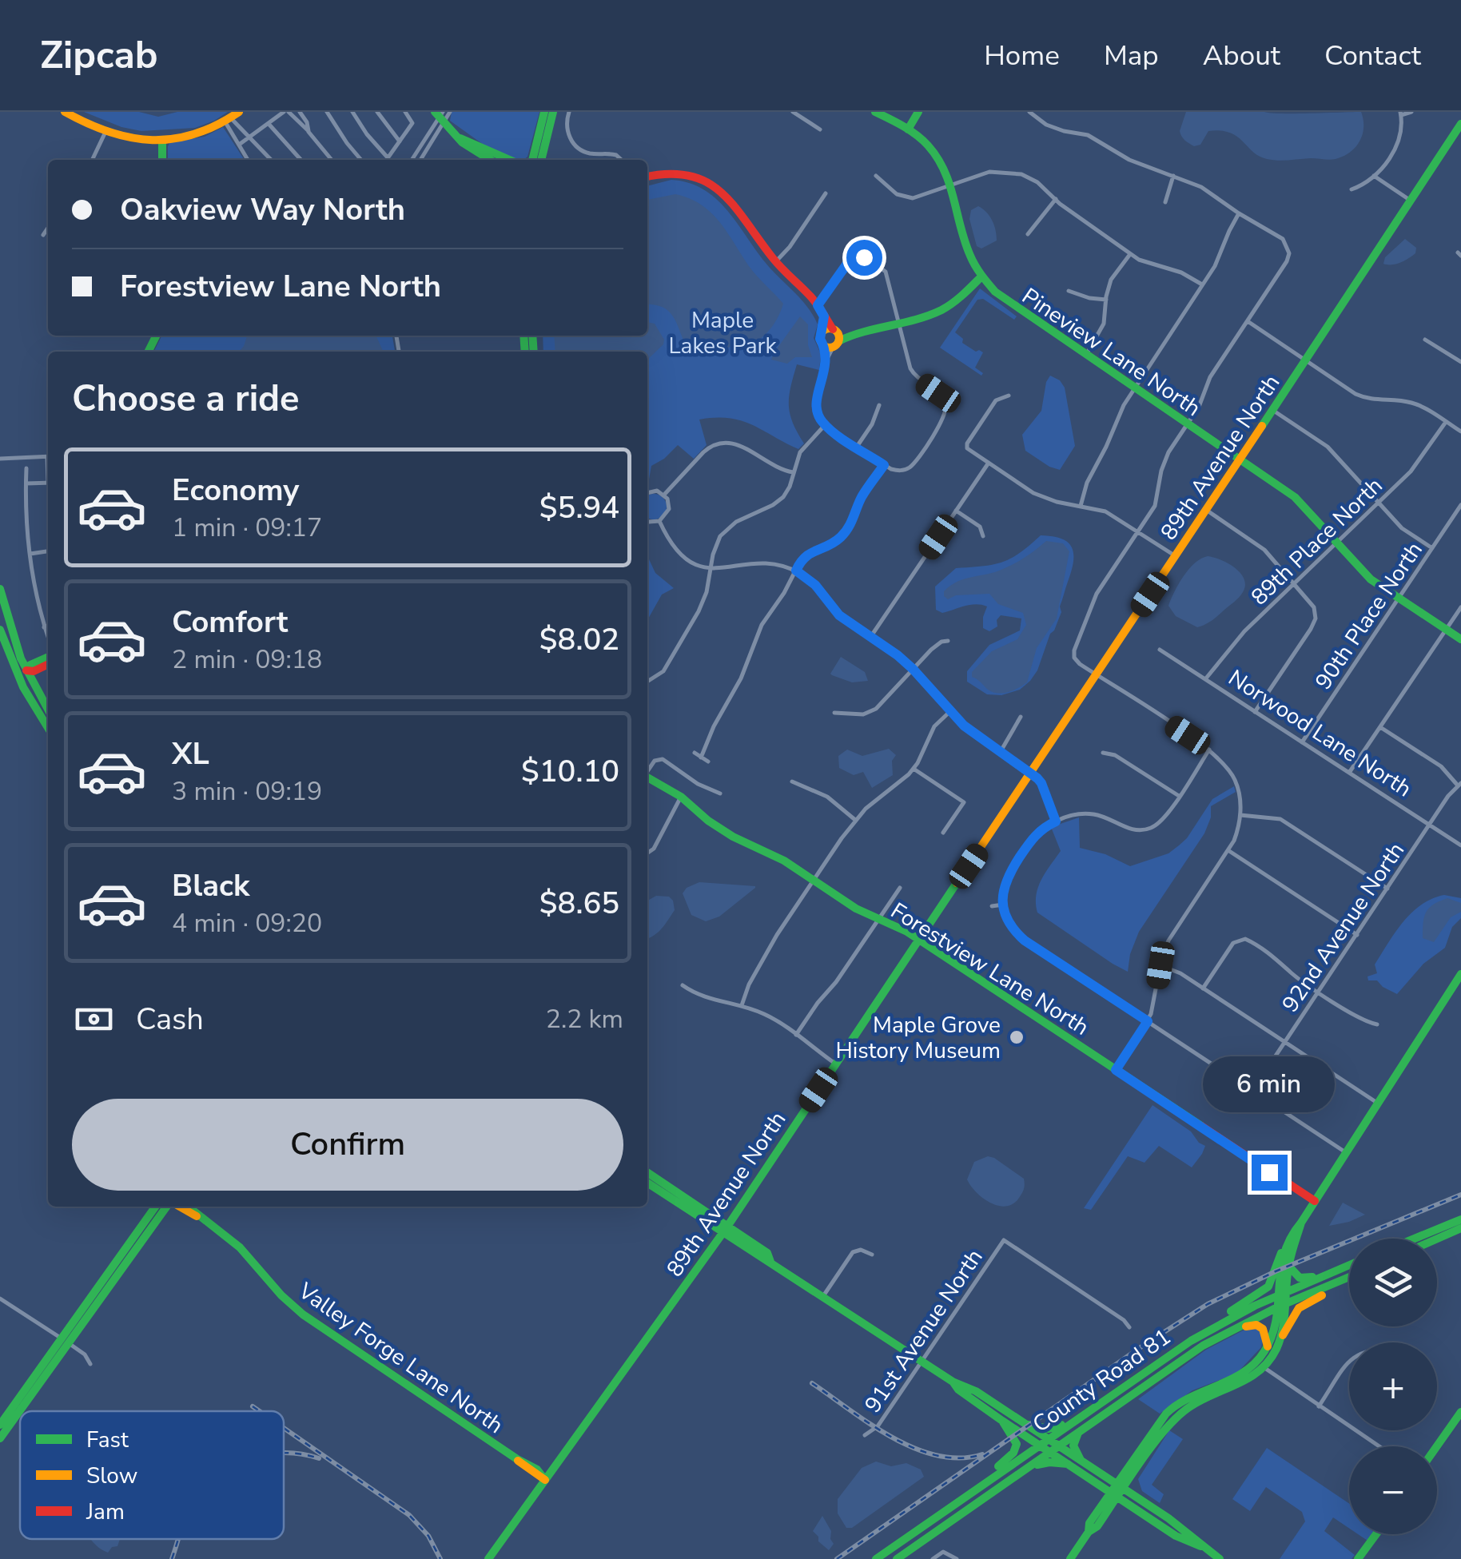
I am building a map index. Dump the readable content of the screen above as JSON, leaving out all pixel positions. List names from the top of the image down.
{
  "streets": {
    "main road": [
      "Pineview Lane North",
      "89th Avenue North",
      "Forestview Lane North",
      "Valley Forge Lane North",
      "County Road 81"
    ],
    "street": [
      "89th Place North",
      "90th Place North",
      "Norwood Lane North",
      "92nd Avenue North",
      "91st Avenue North"
    ]
  },
  "crossings": [
    ["Pineview Lane North", "89th Avenue North"],
    ["Pineview Lane North", "89th Place North"],
    ["Pineview Lane North", "90th Place North"],
    ["89th Avenue North", "Forestview Lane North"],
    ["89th Avenue North", "Valley Forge Lane North"],
    ["89th Place North", "Norwood Lane North"],
    ["90th Place North", "Norwood Lane North"],
    ["Norwood Lane North", "92nd Avenue North"]
  ],
  "parks": ["Maple Lakes Park"],
  "places": ["Maple Grove History Museum"],
  "legend": ["Fast", "Slow", "Jam"],
  "page": {
    "header": "Zipcab",
    "nav": [
      "Home",
      "Map",
      "About",
      "Contact"
    ],
    "banner": ["Oakview Way North", "Forestview Lane North"],
    "heading": "Choose a ride",
    "list": [
      {
        "name": "Economy",
        "note": "1 min · 09:17",
        "value": "$5.94"
      },
      {
        "name": "Comfort",
        "note": "2 min · 09:18",
        "value": "$8.02"
      },
      {
        "name": "XL",
        "note": "3 min · 09:19",
        "value": "$10.10"
      },
      {
        "name": "Black",
        "note": "4 min · 09:20",
        "value": "$8.65"
      }
    ],
    "pay": ["Cash", "2.2 km"],
    "bubble": "6 min",
    "buttons": "Confirm",
    "map_buttons": ["+", "−"]
  }
}
